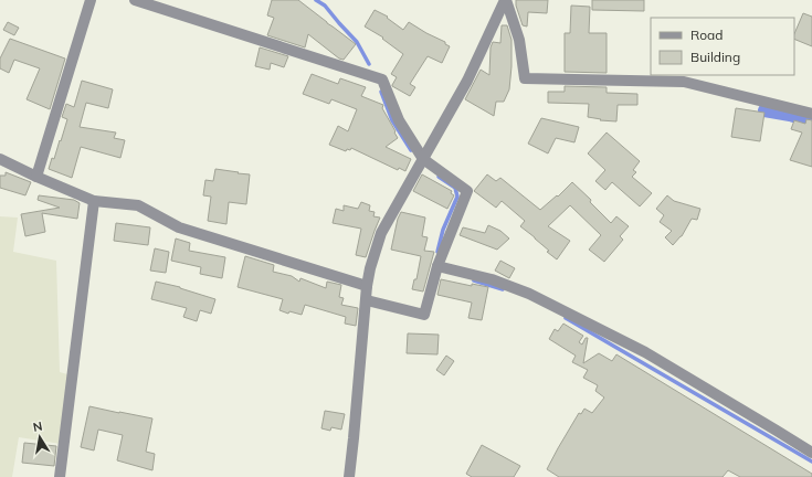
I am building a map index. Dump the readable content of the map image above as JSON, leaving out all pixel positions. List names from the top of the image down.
{
  "legend": ["Road", "Building"],
  "north": "top"
}
